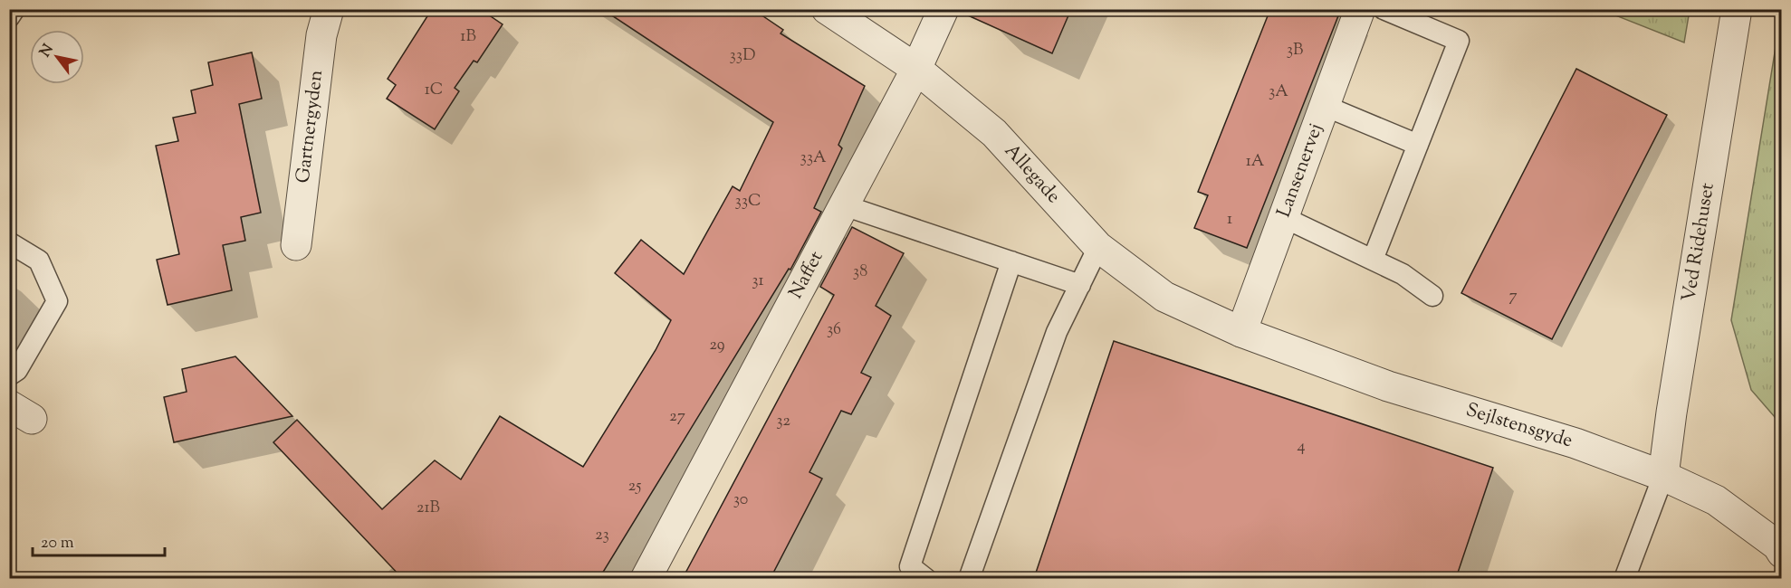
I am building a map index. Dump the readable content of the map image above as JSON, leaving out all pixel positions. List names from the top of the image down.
{
  "streets": {
    "street": [
      "Gartnergyden",
      "Lansenervej",
      "Allegade",
      "Ved Ridehuset",
      "Naffet",
      "Sejlstensgyde"
    ]
  },
  "crossings": [
    ["Lansenervej", "Allegade"],
    ["Lansenervej", "Sejlstensgyde"],
    ["Allegade", "Naffet"],
    ["Allegade", "Sejlstensgyde"],
    ["Ved Ridehuset", "Sejlstensgyde"]
  ],
  "house_numbers": [
    "1B",
    "3B",
    "33D",
    "1C",
    "3A",
    "33A",
    "1A",
    "33C",
    "1",
    "38",
    "31",
    "7",
    "36",
    "29",
    "27",
    "32",
    "4",
    "25",
    "30",
    "21B",
    "23"
  ],
  "scale_bar": "20 m",
  "north": "top left"
}
